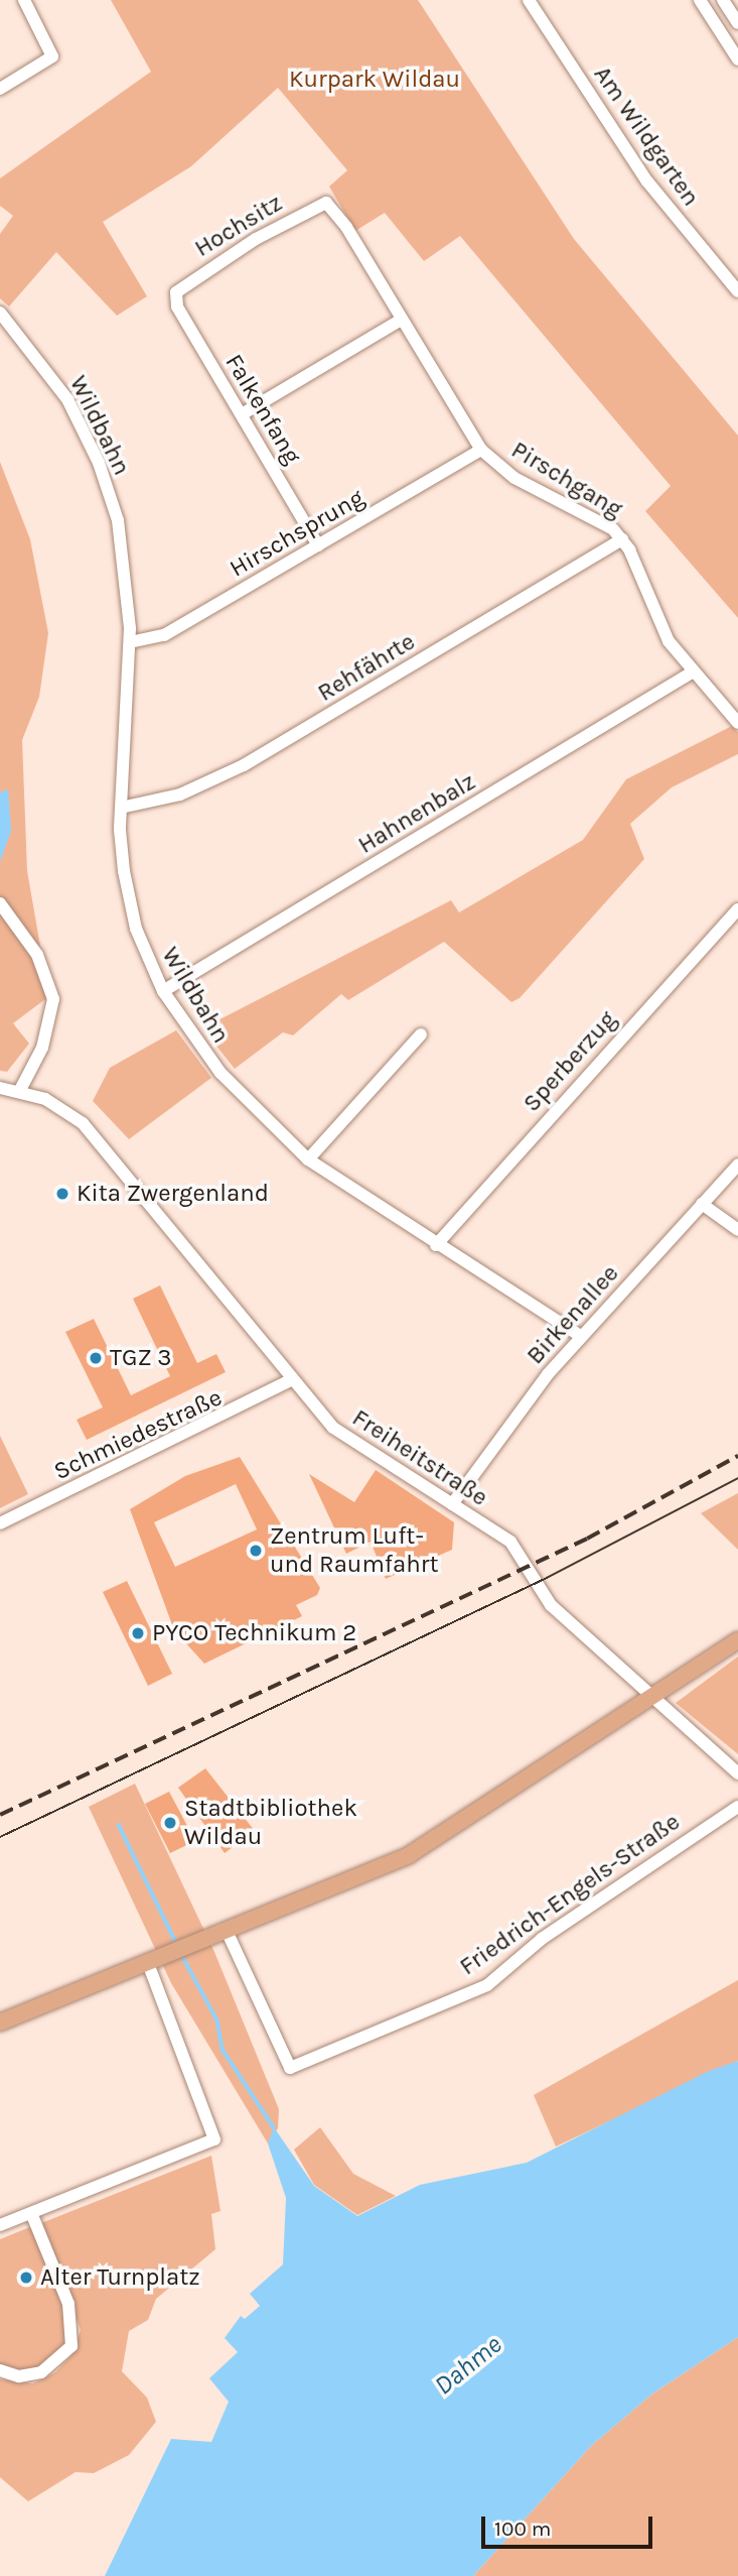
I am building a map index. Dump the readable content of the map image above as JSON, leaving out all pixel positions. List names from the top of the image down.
{
  "streets": {
    "street": [
      "Am Wildgarten",
      "Hochsitz",
      "Falkenfang",
      "Wildbahn",
      "Pirschgang",
      "Hirschsprung",
      "Rehfährte",
      "Hahnenbalz",
      "Sperberzug",
      "Birkenallee",
      "Schmiedestraße",
      "Freiheitstraße",
      "Friedrich-Engels-Straße"
    ]
  },
  "crossings": [
    ["Hochsitz", "Falkenfang"],
    ["Hochsitz", "Pirschgang"],
    ["Falkenfang", "Hirschsprung"],
    ["Wildbahn", "Hirschsprung"],
    ["Wildbahn", "Rehfährte"],
    ["Wildbahn", "Hahnenbalz"],
    ["Wildbahn", "Sperberzug"],
    ["Wildbahn", "Birkenallee"],
    ["Pirschgang", "Hirschsprung"],
    ["Pirschgang", "Rehfährte"],
    ["Pirschgang", "Hahnenbalz"],
    ["Birkenallee", "Freiheitstraße"],
    ["Schmiedestraße", "Freiheitstraße"]
  ],
  "water": ["Dahme"],
  "parks": ["Kurpark Wildau"],
  "places": [
    "Kita Zwergenland",
    "TGZ 3",
    "Zentrum Luft- und Raumfahrt",
    "PYCO Technikum 2",
    "Stadtbibliothek Wildau",
    "Alter Turnplatz"
  ],
  "scale_bar": "100 m"
}
